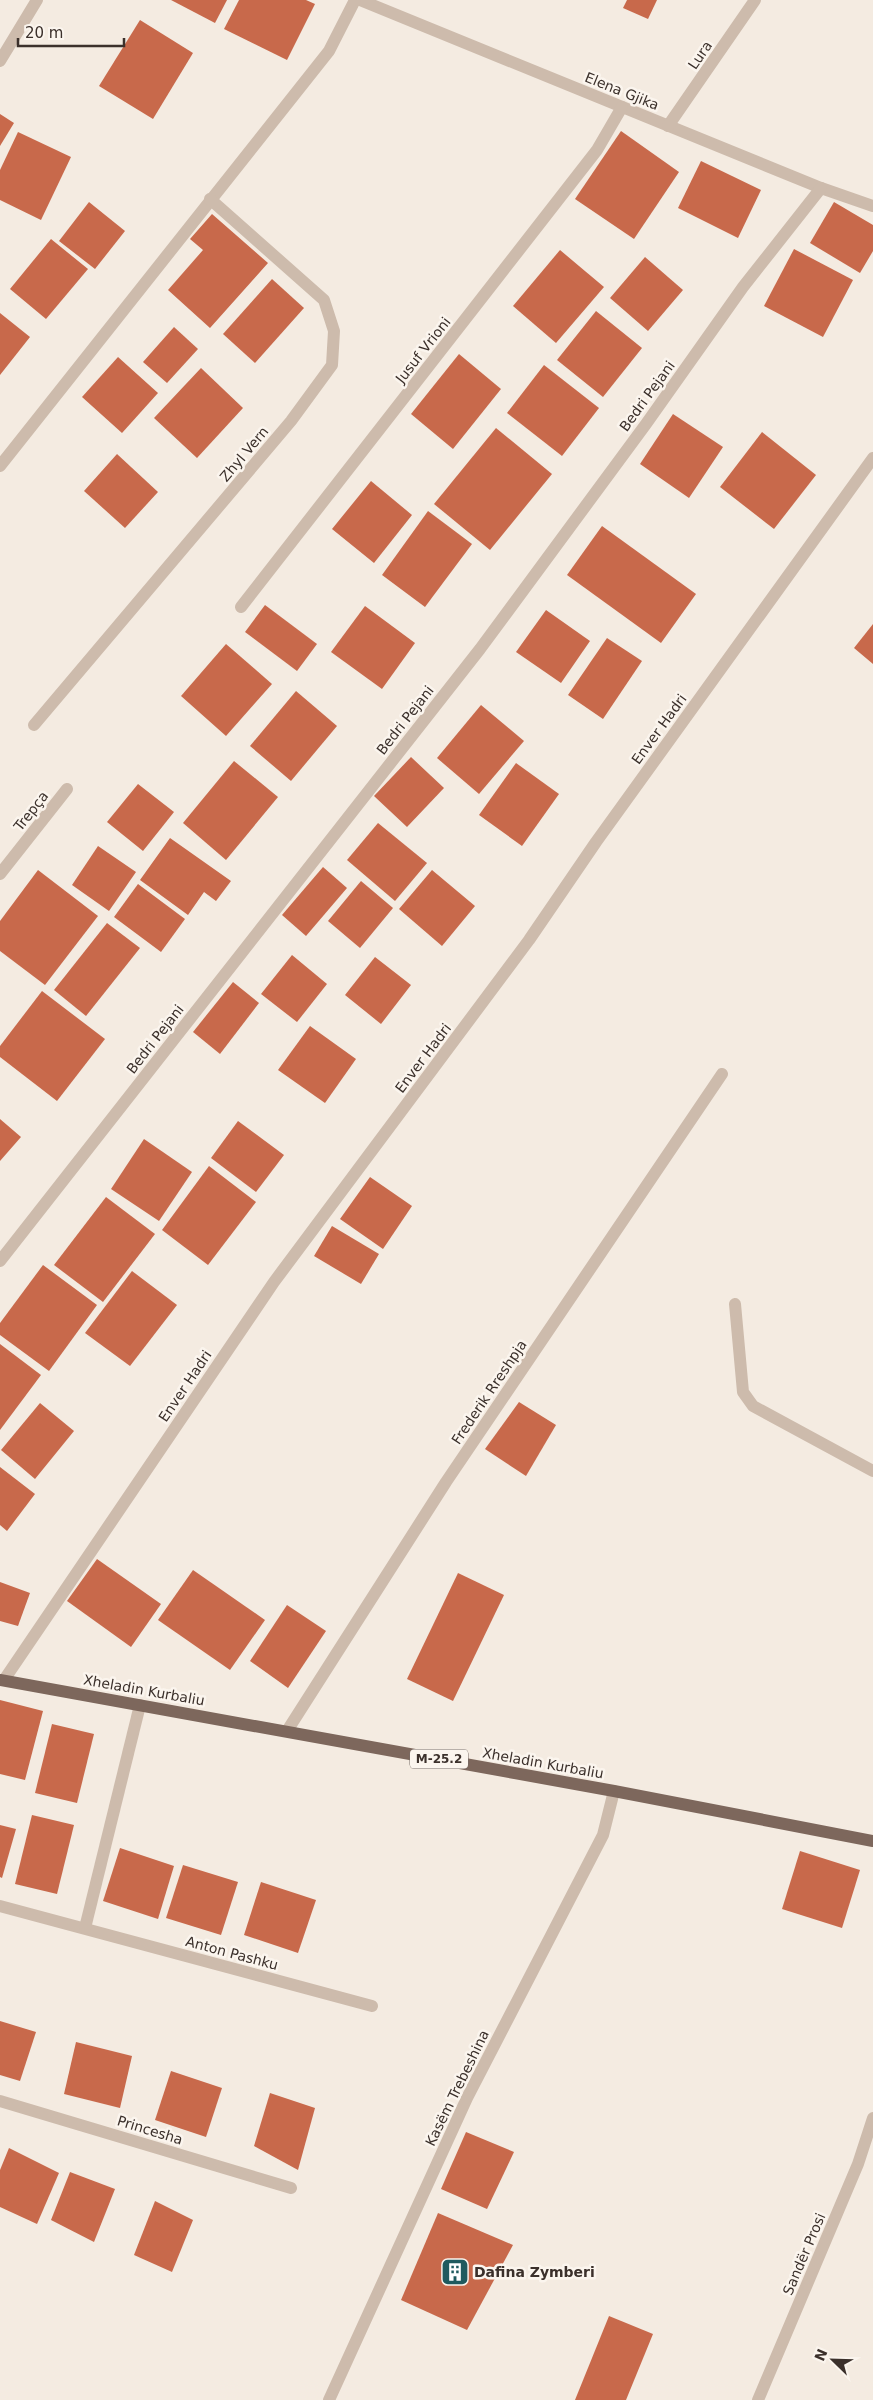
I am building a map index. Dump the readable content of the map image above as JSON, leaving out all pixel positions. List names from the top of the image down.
{
  "streets": {
    "main road": ["Xheladin Kurbaliu", "M-25.2"],
    "street": [
      "Lura",
      "Elena Gjika",
      "Jusuf Vrioni",
      "Bedri Pejani",
      "Zhyl Vern",
      "Enver Hadri",
      "Trepça",
      "Frederik Rreshpja",
      "Anton Pashku",
      "Kasëm Trebeshina",
      "Princesha",
      "Sandër Prosi"
    ]
  },
  "crossings": [
    ["Lura", "Elena Gjika"],
    ["Elena Gjika", "Jusuf Vrioni"],
    ["Elena Gjika", "Bedri Pejani"],
    ["Enver Hadri", "Xheladin Kurbaliu"],
    ["Frederik Rreshpja", "Xheladin Kurbaliu"],
    ["Xheladin Kurbaliu", "Kasëm Trebeshina"]
  ],
  "places": {
    "building": ["Dafina Zymberi"]
  },
  "scale_bar": "20 m",
  "north": "top left"
}
